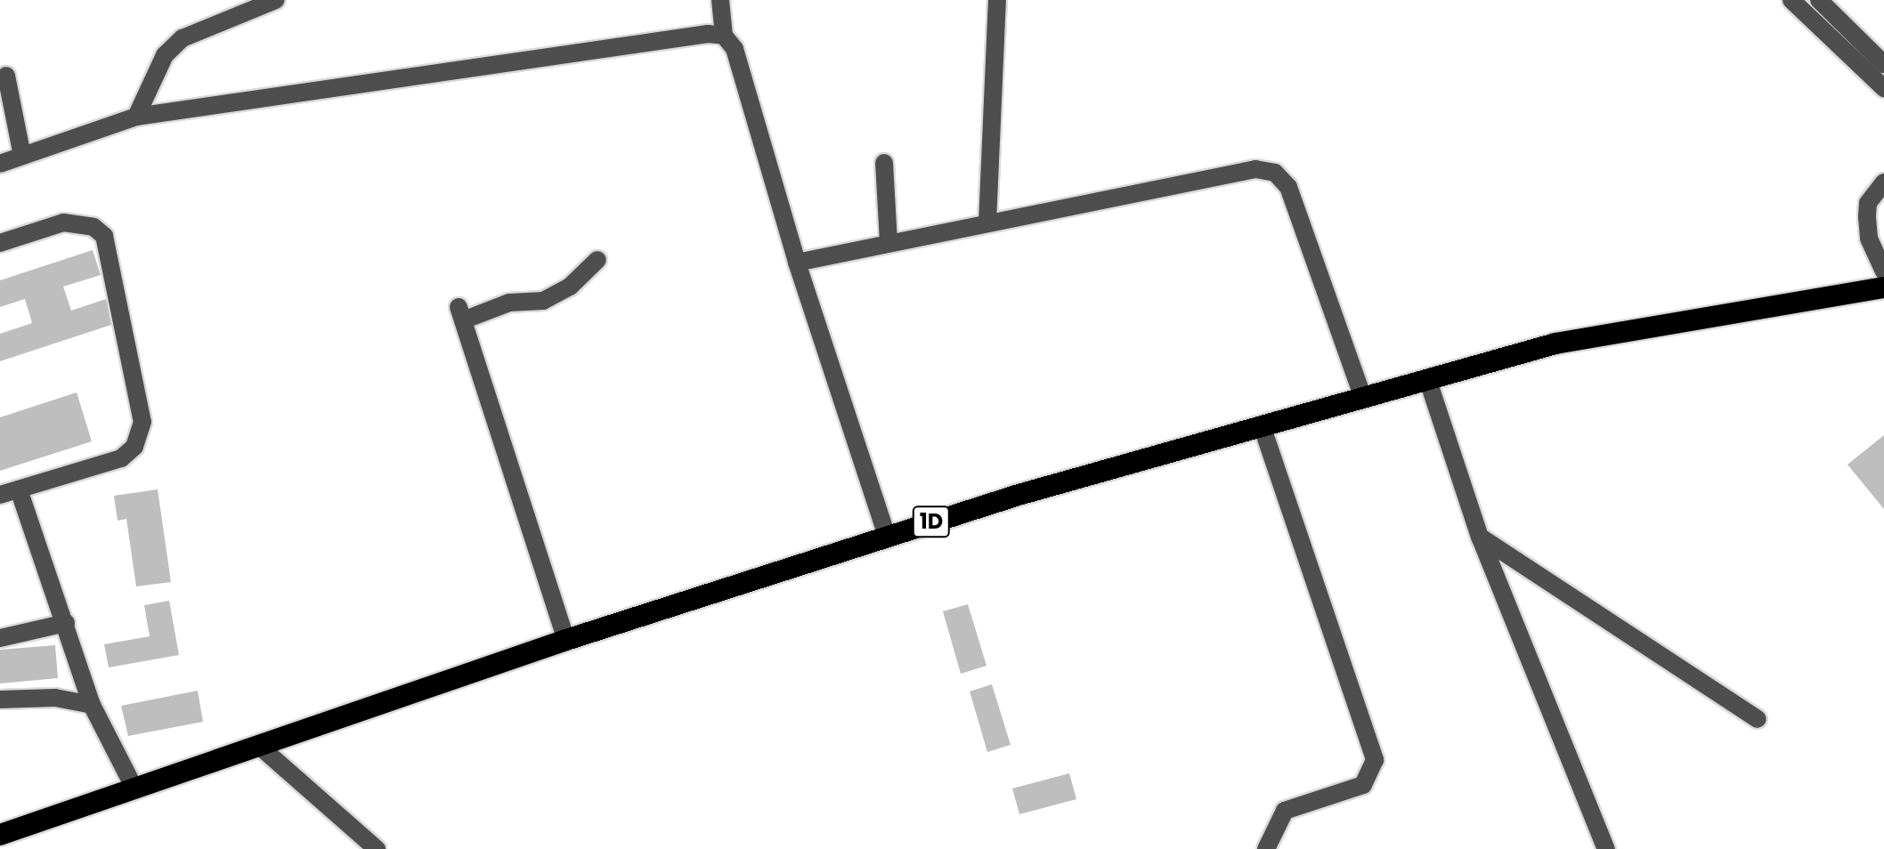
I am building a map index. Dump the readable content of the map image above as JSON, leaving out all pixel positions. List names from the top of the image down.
{
  "streets": {
    "highway": ["1D"]
  }
}
